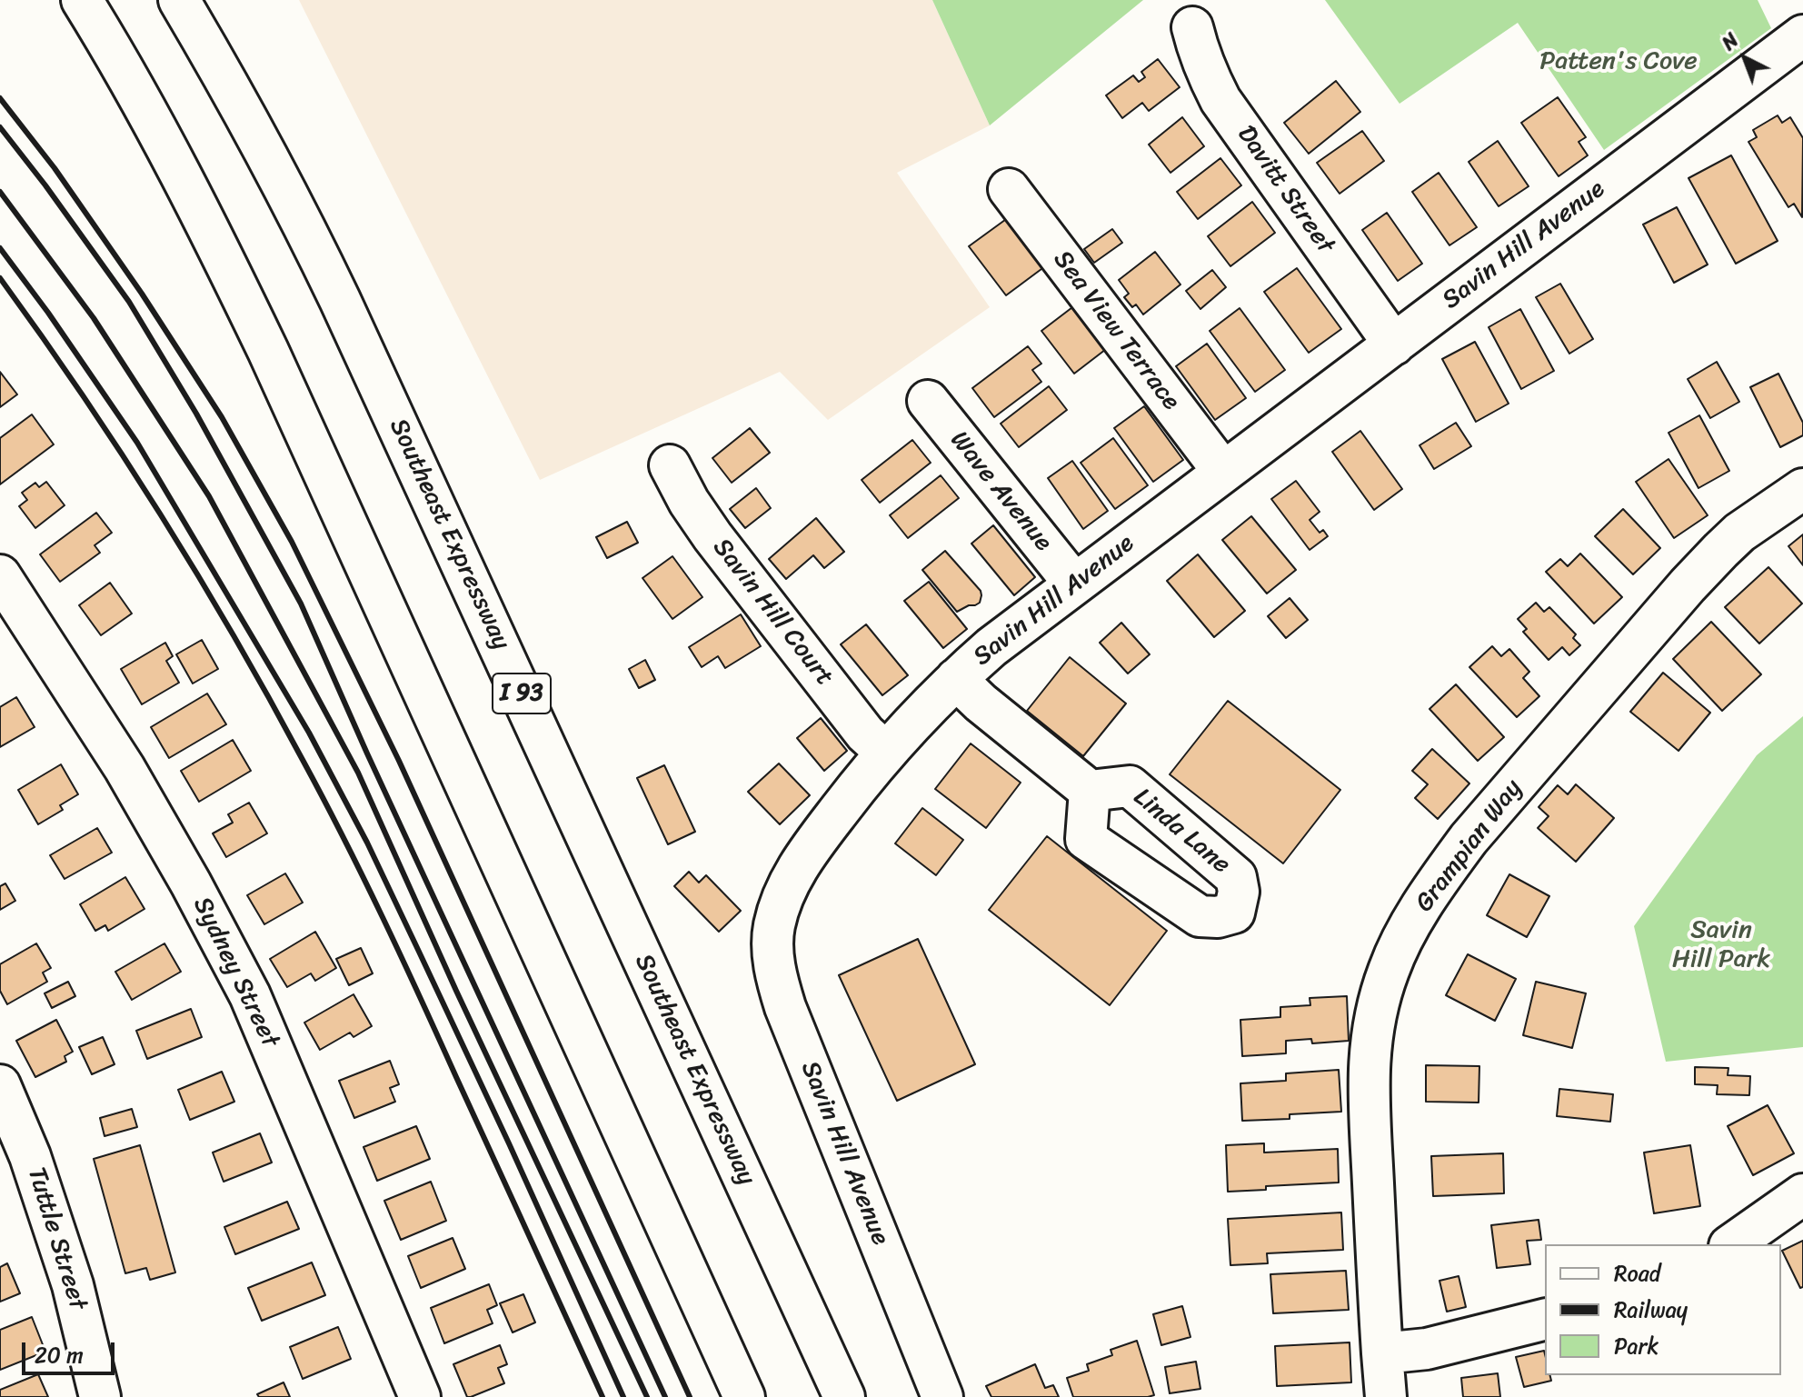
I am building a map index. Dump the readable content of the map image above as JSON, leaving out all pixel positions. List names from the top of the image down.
{
  "streets": {
    "main road": [
      "Davitt Street",
      "Savin Hill Avenue",
      "Sea View Terrace",
      "Wave Avenue",
      "Southeast Expressway",
      "Savin Hill Court",
      "I 93",
      "Grampian Way",
      "Sydney Street",
      "Tuttle Street"
    ]
  },
  "crossings": [
    ["Davitt Street", "Savin Hill Avenue"],
    ["Savin Hill Avenue", "Sea View Terrace"],
    ["Savin Hill Avenue", "Wave Avenue"],
    ["Savin Hill Avenue", "Savin Hill Court"]
  ],
  "parks": ["Patten's Cove", "Savin Hill Park"],
  "legend": ["Road", "Railway", "Park"],
  "scale_bar": "20 m",
  "north": "top left"
}
